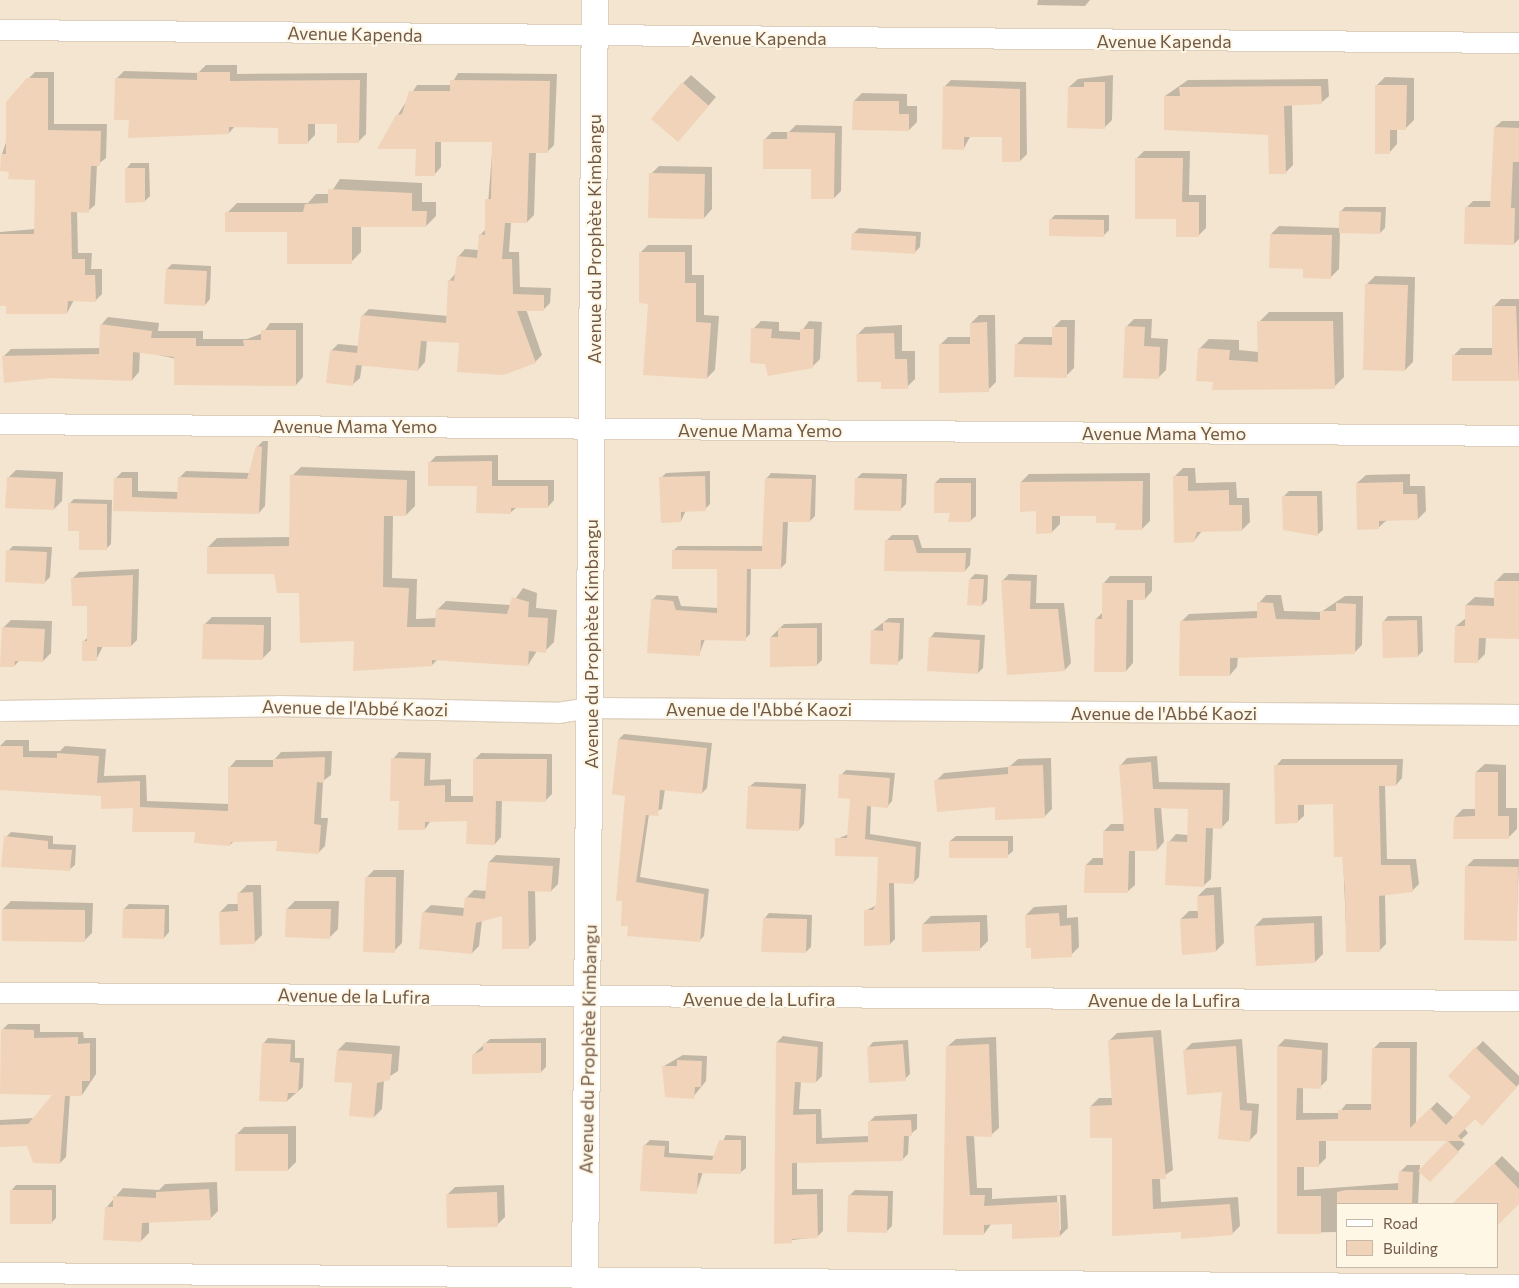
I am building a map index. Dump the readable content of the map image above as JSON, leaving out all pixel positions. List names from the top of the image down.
{
  "streets": {
    "street": [
      "Avenue Kapenda",
      "Avenue du Prophète Kimbangu",
      "Avenue Mama Yemo",
      "Avenue de l'Abbé Kaozi",
      "Avenue de la Lufira"
    ]
  },
  "crossings": [
    ["Avenue Kapenda", "Avenue du Prophète Kimbangu"],
    ["Avenue du Prophète Kimbangu", "Avenue Mama Yemo"],
    ["Avenue du Prophète Kimbangu", "Avenue de l'Abbé Kaozi"],
    ["Avenue du Prophète Kimbangu", "Avenue de la Lufira"]
  ],
  "legend": ["Road", "Building"]
}
